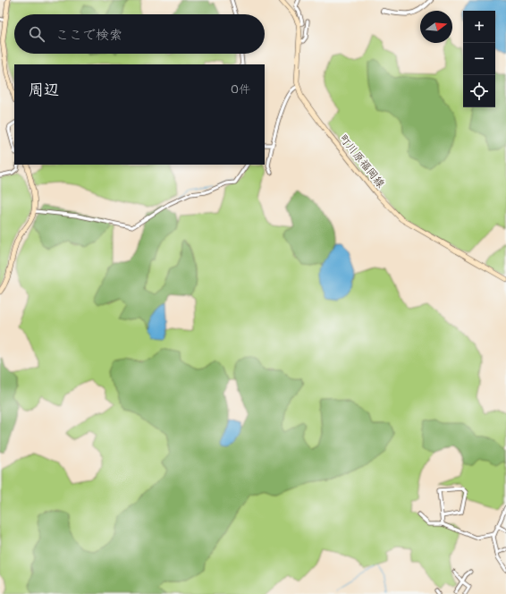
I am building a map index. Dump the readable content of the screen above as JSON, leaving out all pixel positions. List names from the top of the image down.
{
  "streets": {
    "main road": ["町川原福岡線"]
  },
  "north": "right",
  "page": {
    "map_buttons": ["+", "−"],
    "search": "ここで検索",
    "heading": ["周辺", "0件"]
  }
}
